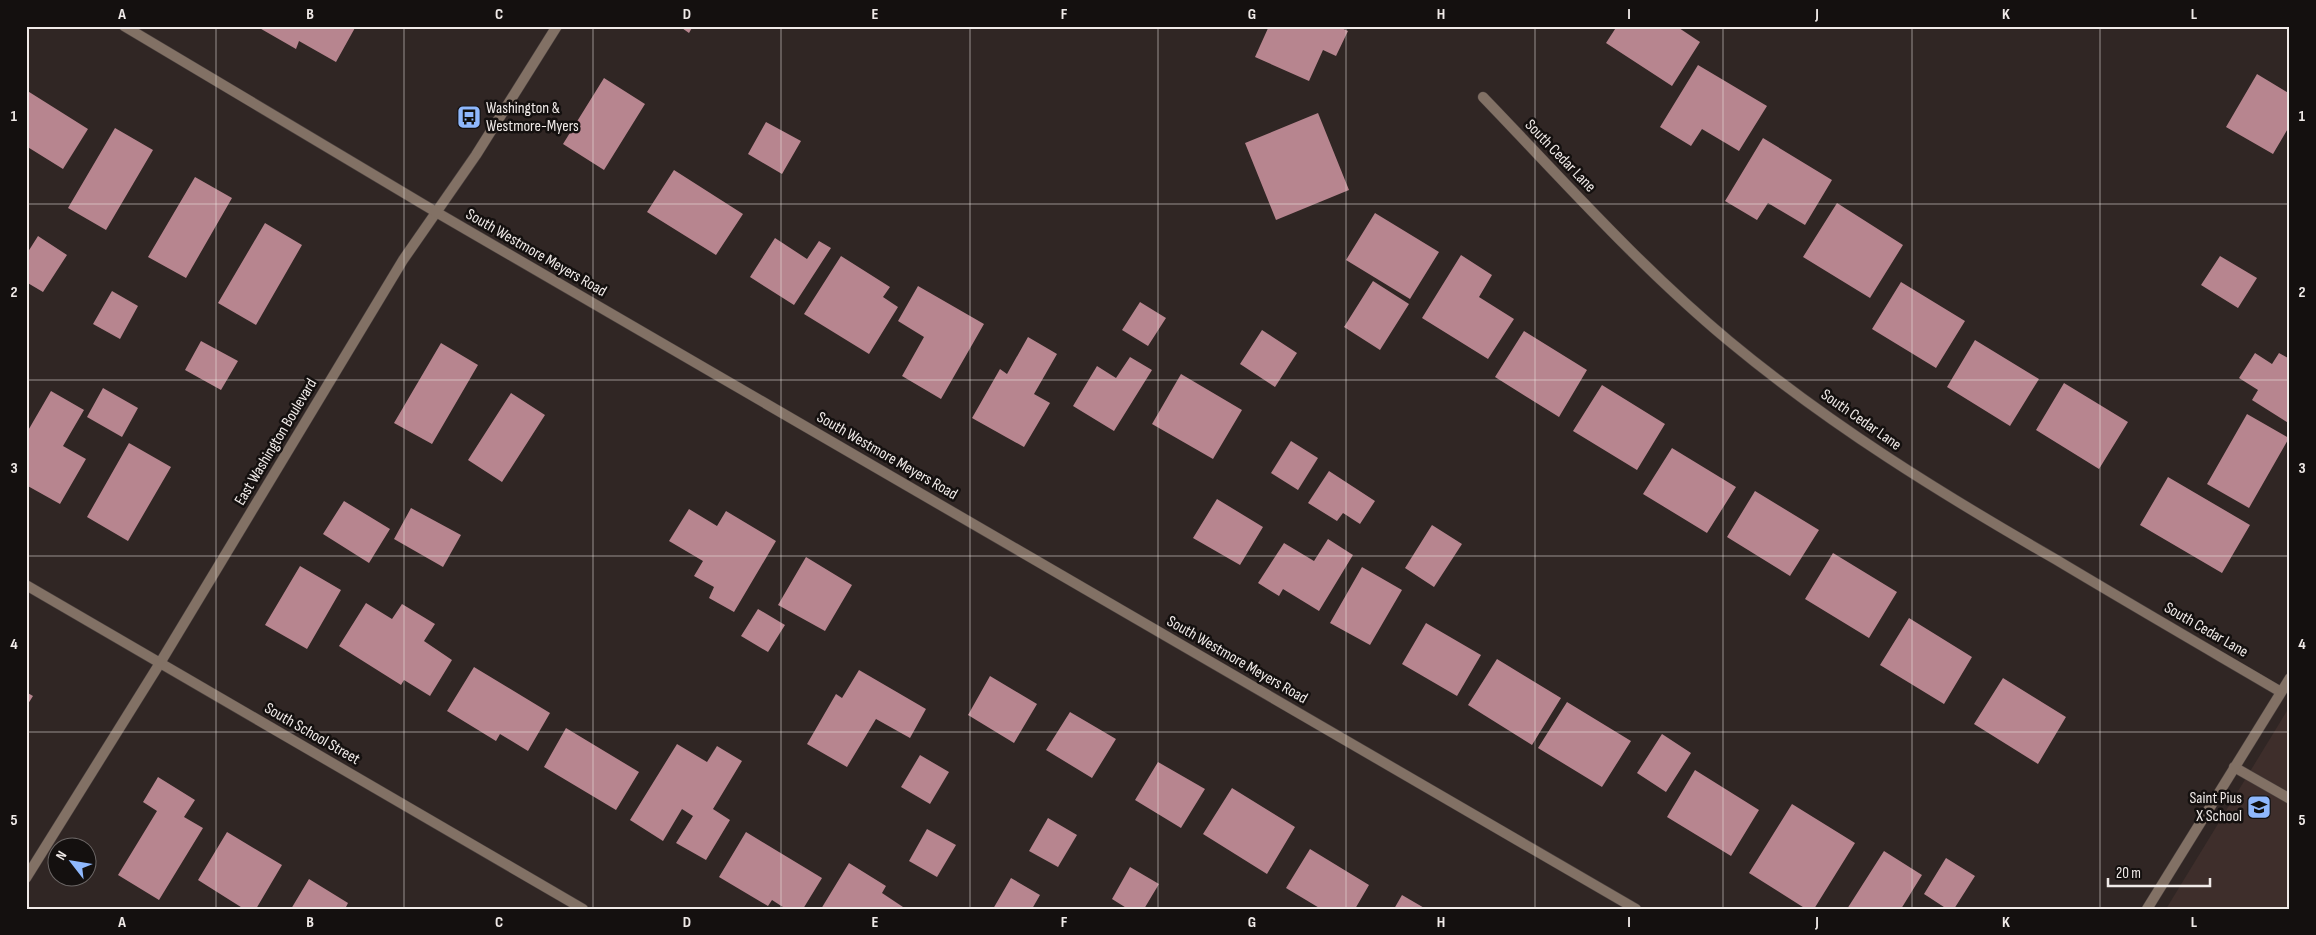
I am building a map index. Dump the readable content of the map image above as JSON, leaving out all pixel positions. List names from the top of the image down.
{
  "streets": {
    "street": [
      "South Cedar Lane",
      "South Westmore Meyers Road",
      "East Washington Boulevard",
      "South School Street"
    ]
  },
  "crossings": [
    ["South Westmore Meyers Road", "East Washington Boulevard"],
    ["East Washington Boulevard", "South School Street"]
  ],
  "places": {
    "bus stop": ["Washington & Westmore-Myers"],
    "school or university": ["Saint Pius X School"]
  },
  "scale_bar": "20 m",
  "north": "top left",
  "grid": {
    "columns": [
      "A",
      "B",
      "C",
      "D",
      "E",
      "F",
      "G",
      "H",
      "I",
      "J",
      "K",
      "L"
    ],
    "rows": [
      "1",
      "2",
      "3",
      "4",
      "5"
    ]
  }
}
